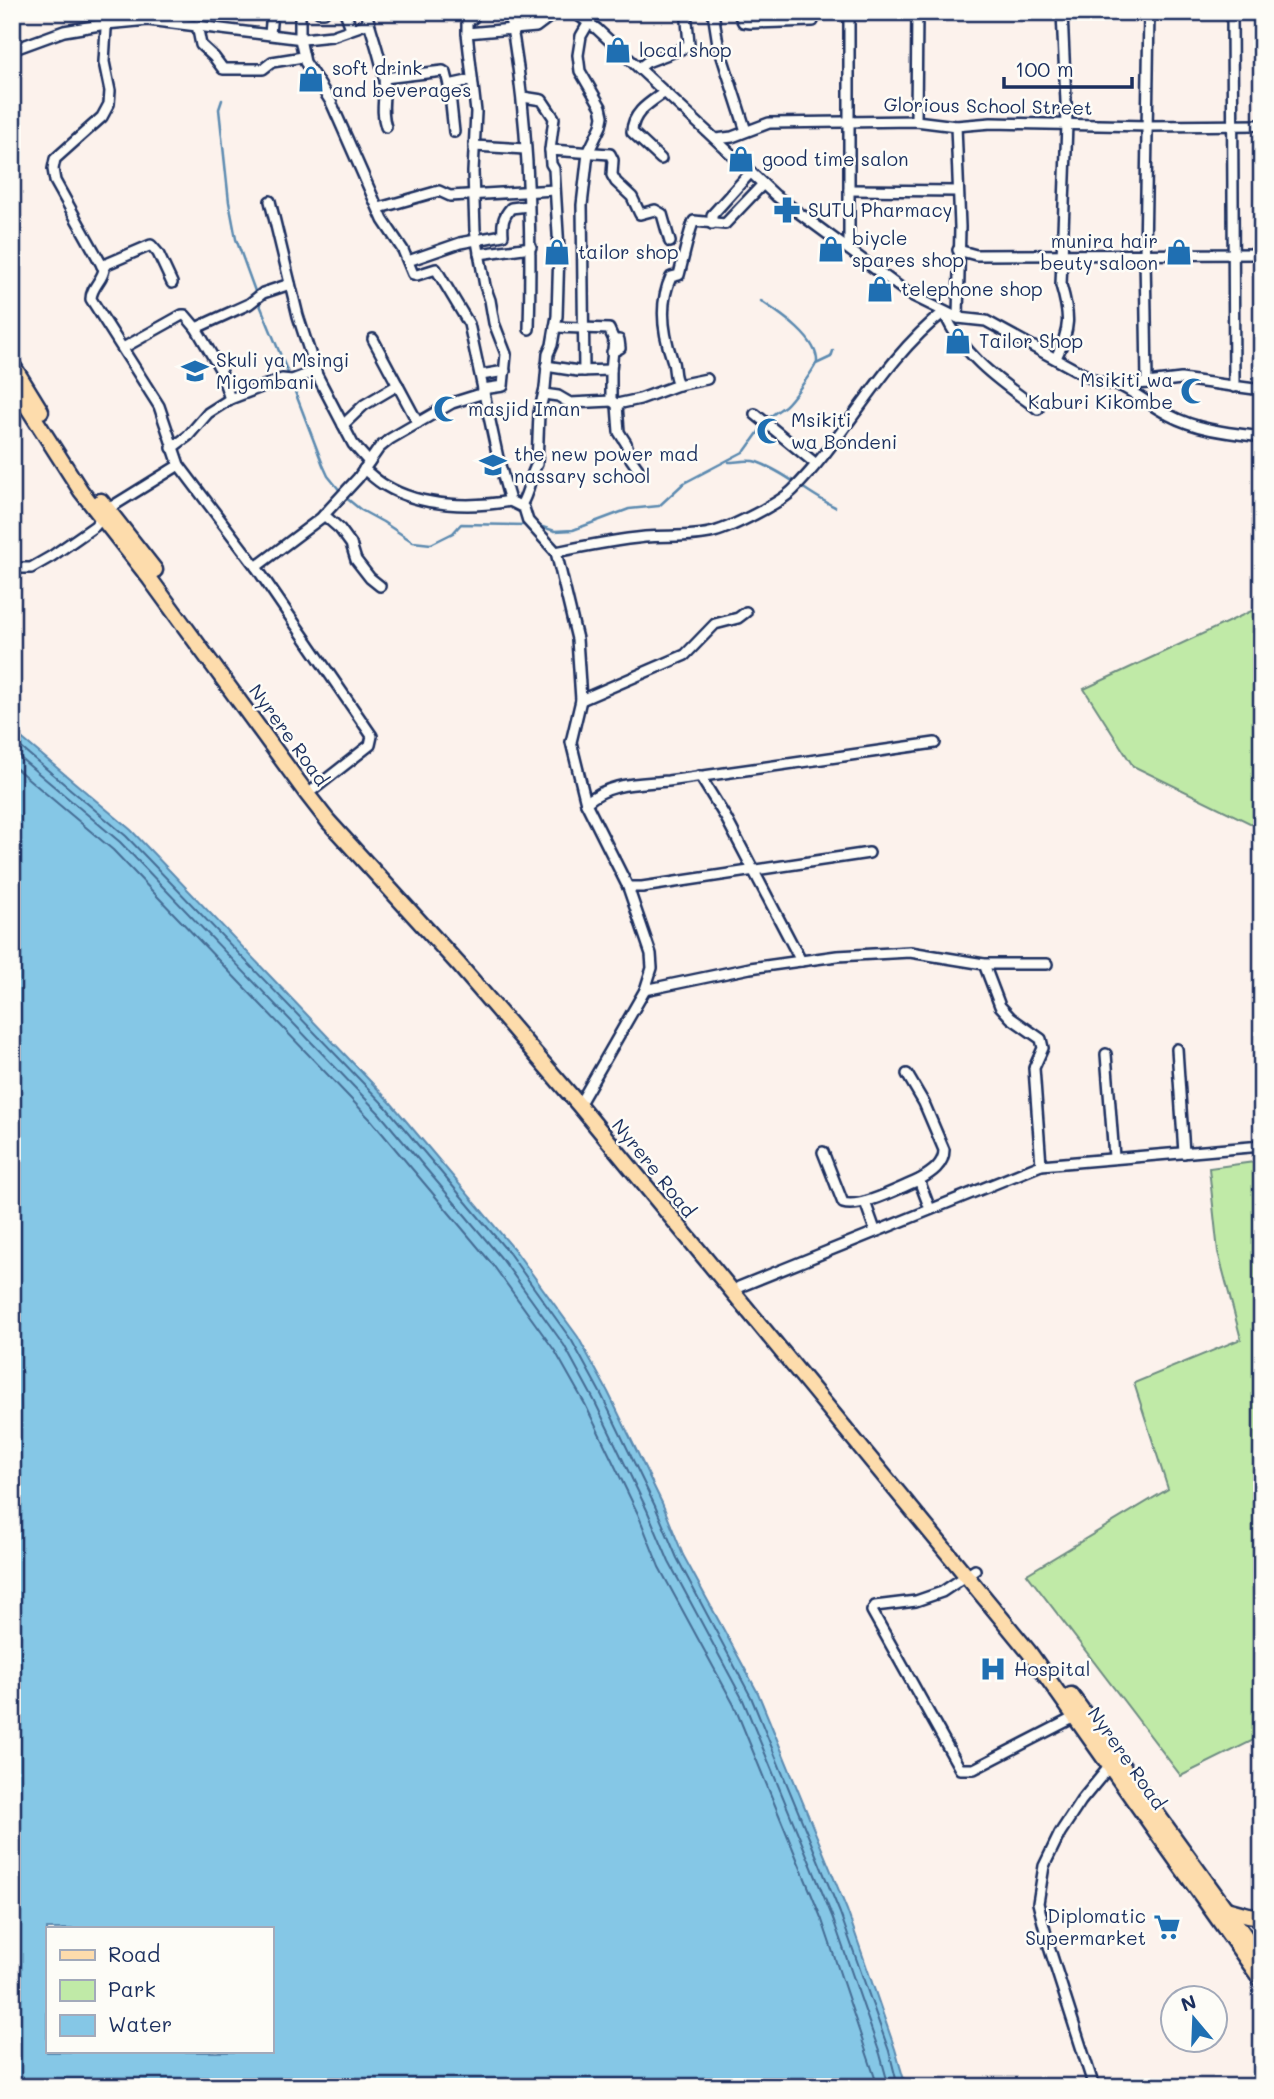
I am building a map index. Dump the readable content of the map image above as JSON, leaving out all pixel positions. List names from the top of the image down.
{
  "streets": {
    "main road": ["Nyrere Road"],
    "street": ["Glorious School Street"]
  },
  "places": {
    "shop": [
      "local shop",
      "soft drink and beverages",
      "good time salon",
      "biycle spares shop",
      "tailor shop",
      "munira hair beuty saloon",
      "telephone shop",
      "Tailor Shop"
    ],
    "pharmacy": ["SUTU Pharmacy"],
    "school or university": ["Skuli ya Msingi Migombani", "the new power mad nassary school"],
    "mosque": ["Msikiti wa Kaburi Kikombe", "masjid Iman", "Msikiti wa Bondeni"],
    "hospital": ["Hospital"],
    "supermarket": ["Diplomatic Supermarket"]
  },
  "legend": ["Road", "Park", "Water"],
  "scale_bar": "100 m",
  "north": "top"
}
